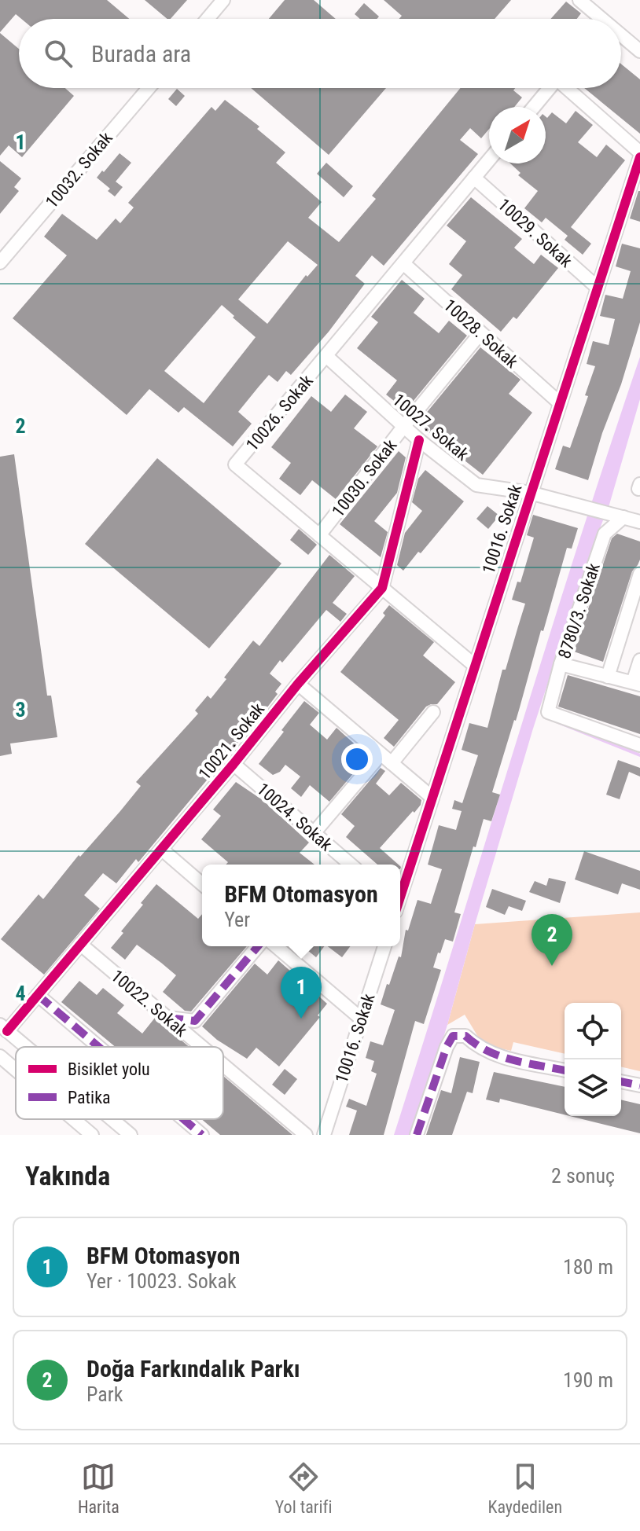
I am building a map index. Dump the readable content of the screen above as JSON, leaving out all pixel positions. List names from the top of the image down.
{
  "streets": {
    "street": [
      "10032. Sokak",
      "10029. Sokak",
      "10028. Sokak",
      "10026. Sokak",
      "10027. Sokak",
      "10030. Sokak",
      "10016. Sokak",
      "8780/3. Sokak",
      "10021. Sokak",
      "10024. Sokak",
      "10022. Sokak"
    ]
  },
  "crossings": [
    ["10029. Sokak", "10026. Sokak"],
    ["10029. Sokak", "10016. Sokak"],
    ["10028. Sokak", "10026. Sokak"],
    ["10028. Sokak", "10030. Sokak"],
    ["10028. Sokak", "10016. Sokak"],
    ["10026. Sokak", "10027. Sokak"],
    ["10026. Sokak", "10030. Sokak"],
    ["10026. Sokak", "10016. Sokak"],
    ["10026. Sokak", "10021. Sokak"],
    ["10027. Sokak", "10030. Sokak"],
    ["10027. Sokak", "10016. Sokak"],
    ["10027. Sokak", "8780/3. Sokak"],
    ["10027. Sokak", "10021. Sokak"],
    ["10021. Sokak", "10024. Sokak"],
    ["10021. Sokak", "10022. Sokak"]
  ],
  "legend": ["Bisiklet yolu", "Patika"],
  "north": "top right",
  "page": {
    "search": "Burada ara",
    "popup": ["BFM Otomasyon", "Yer"],
    "pins": ["2", "1"],
    "heading": ["Yakında", "2 sonuç"],
    "list": [
      {
        "mark": "1",
        "name": "BFM Otomasyon",
        "note": "Yer · 10023. Sokak",
        "value": "180 m"
      },
      {
        "mark": "2",
        "name": "Doğa Farkındalık Parkı",
        "note": "Park",
        "value": "190 m"
      }
    ],
    "nav": ["Harita", "Yol tarifi", "Kaydedilen"]
  },
  "grid": {
    "rows": [
      "1",
      "2",
      "3",
      "4"
    ]
  }
}
